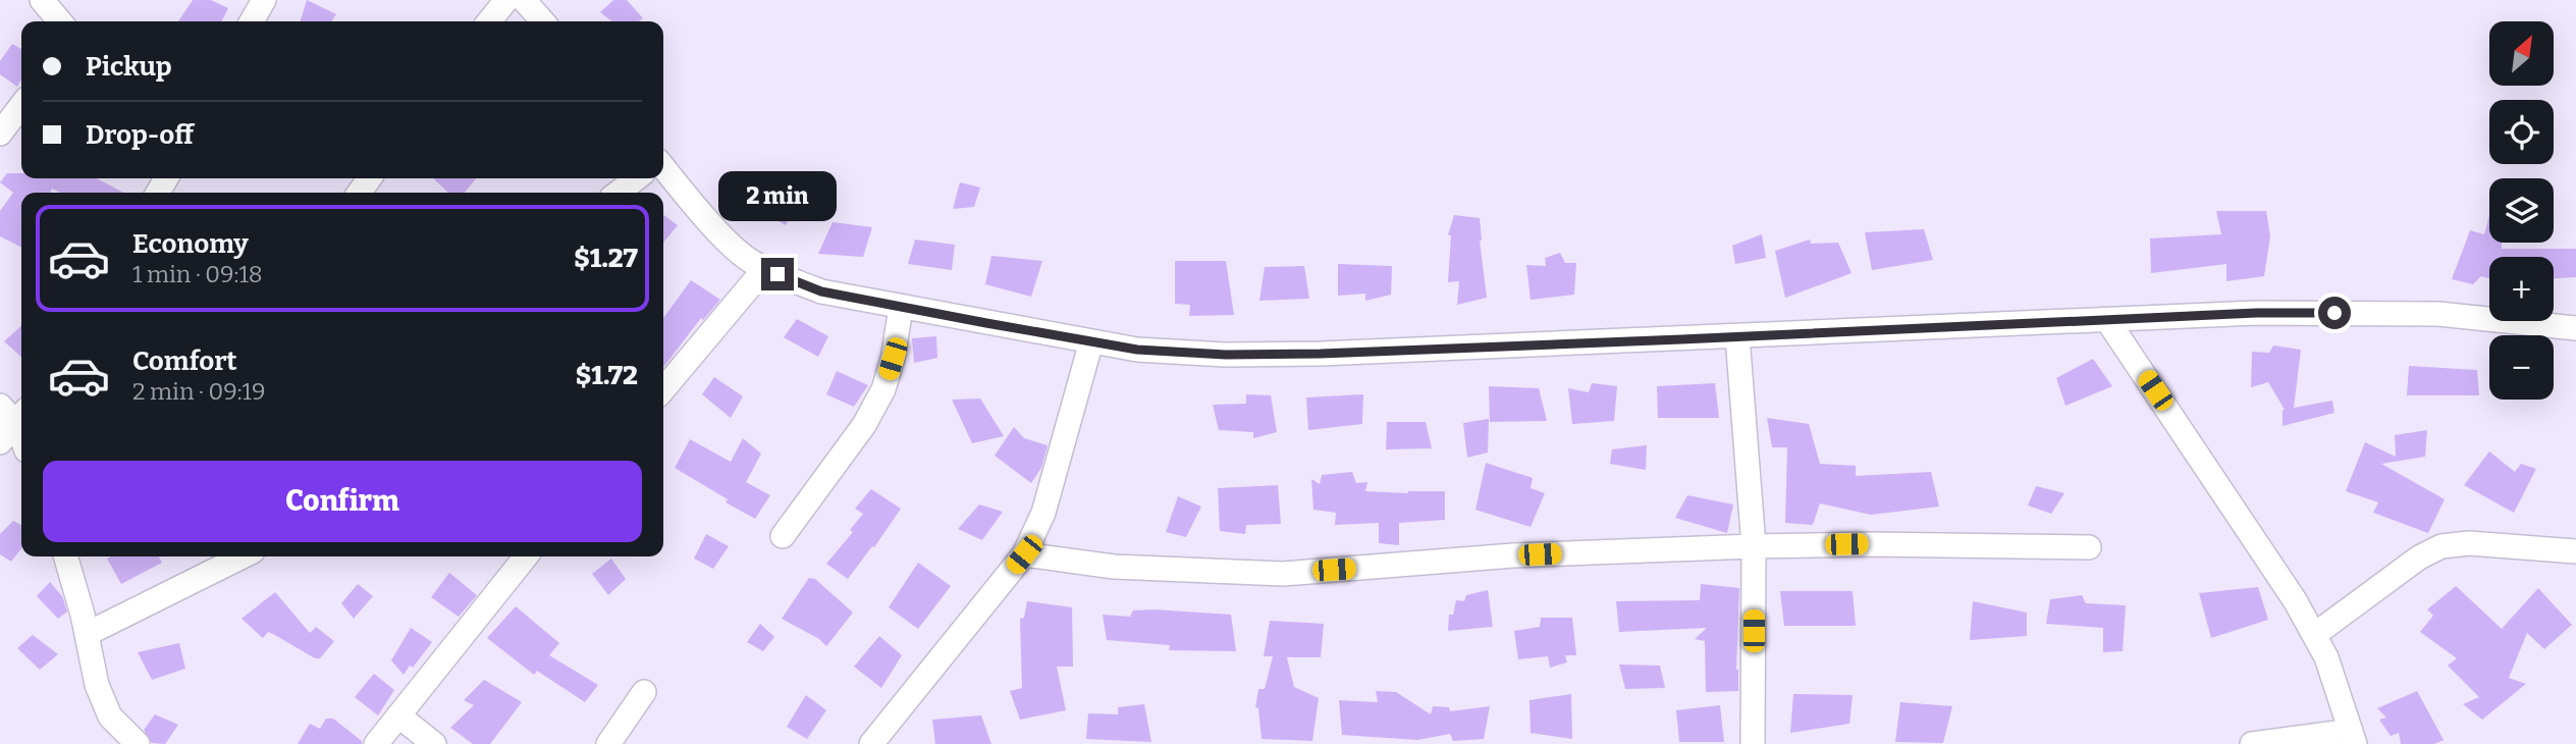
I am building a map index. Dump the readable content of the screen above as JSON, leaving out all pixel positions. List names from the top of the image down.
{
  "north": "top right",
  "page": {
    "map_buttons": ["+", "−"],
    "banner": ["Pickup", "Drop-off"],
    "bubble": "2 min",
    "list": [
      {
        "name": "Economy",
        "note": "1 min · 09:18",
        "value": "$1.27"
      },
      {
        "name": "Comfort",
        "note": "2 min · 09:19",
        "value": "$1.72"
      }
    ],
    "buttons": "Confirm"
  }
}
